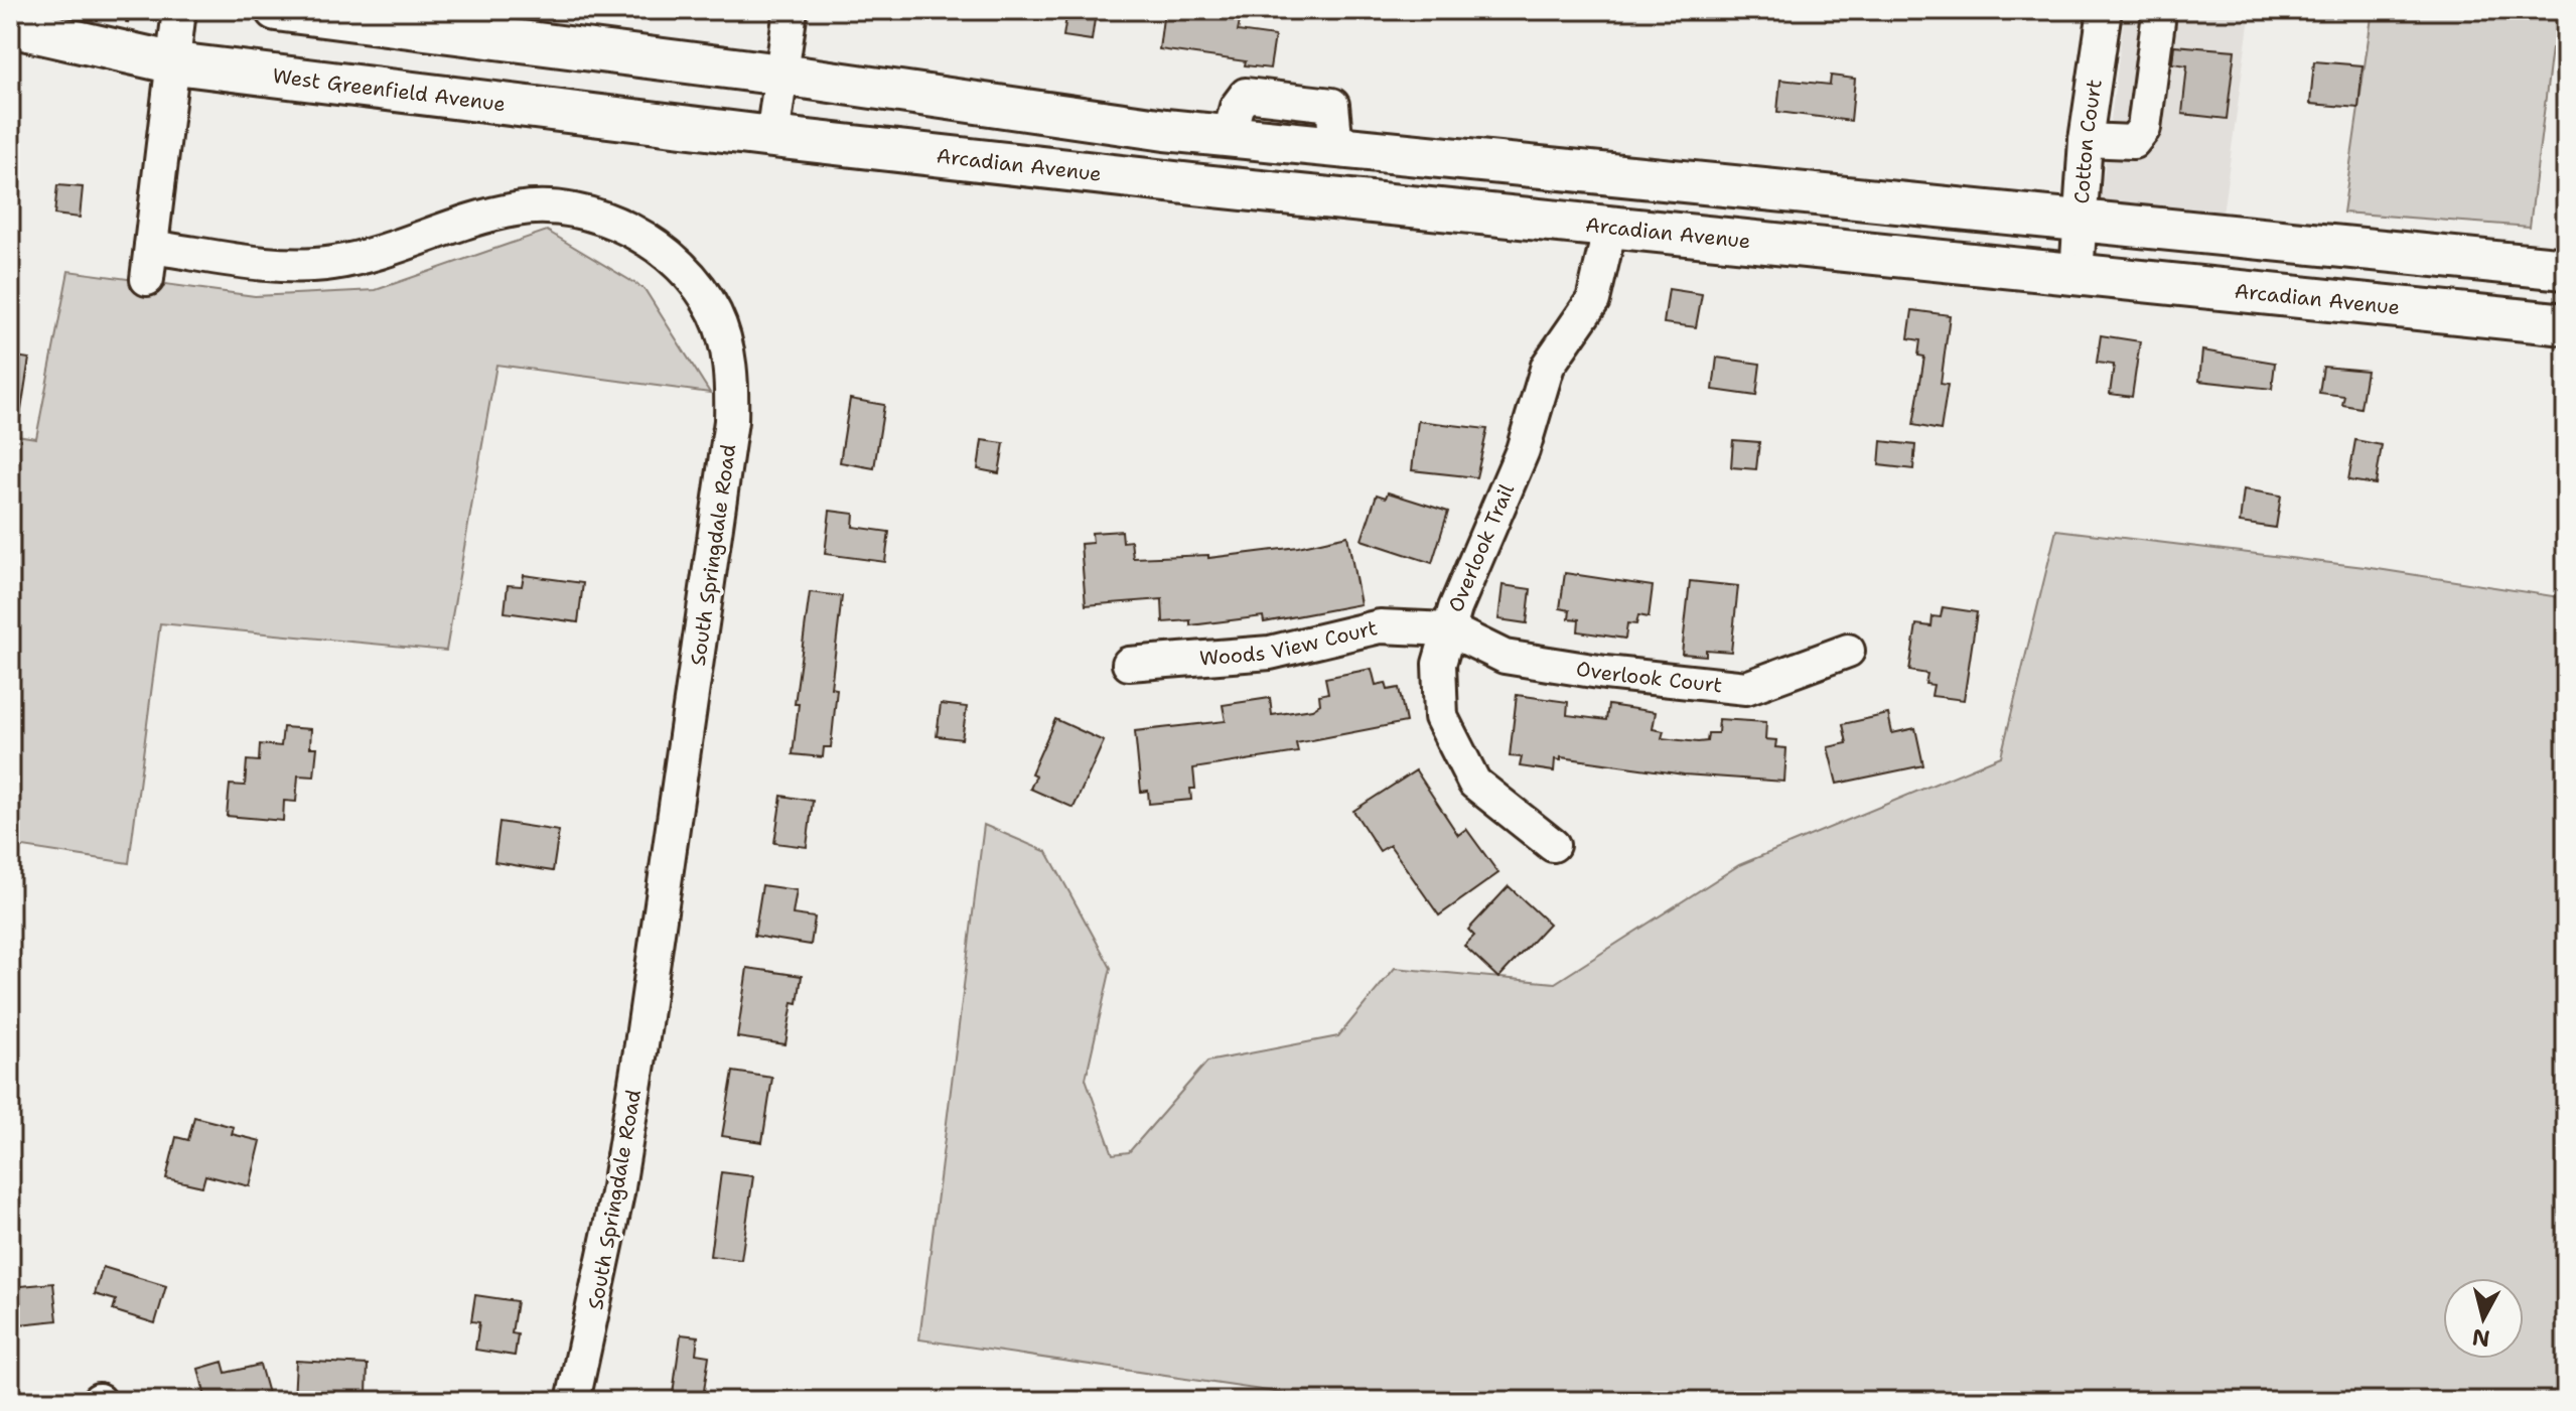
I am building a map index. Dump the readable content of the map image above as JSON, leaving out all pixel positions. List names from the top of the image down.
{
  "streets": {
    "main road": ["West Greenfield Avenue", "Arcadian Avenue"],
    "street": [
      "Cotton Court",
      "Overlook Trail",
      "South Springdale Road",
      "Woods View Court",
      "Overlook Court"
    ]
  },
  "crossings": [
    ["West Greenfield Avenue", "Arcadian Avenue"],
    ["Cotton Court", "Arcadian Avenue"],
    ["Arcadian Avenue", "Overlook Trail"],
    ["Overlook Trail", "Woods View Court"],
    ["Overlook Trail", "Overlook Court"],
    ["Woods View Court", "Overlook Court"]
  ],
  "north": "bottom"
}
